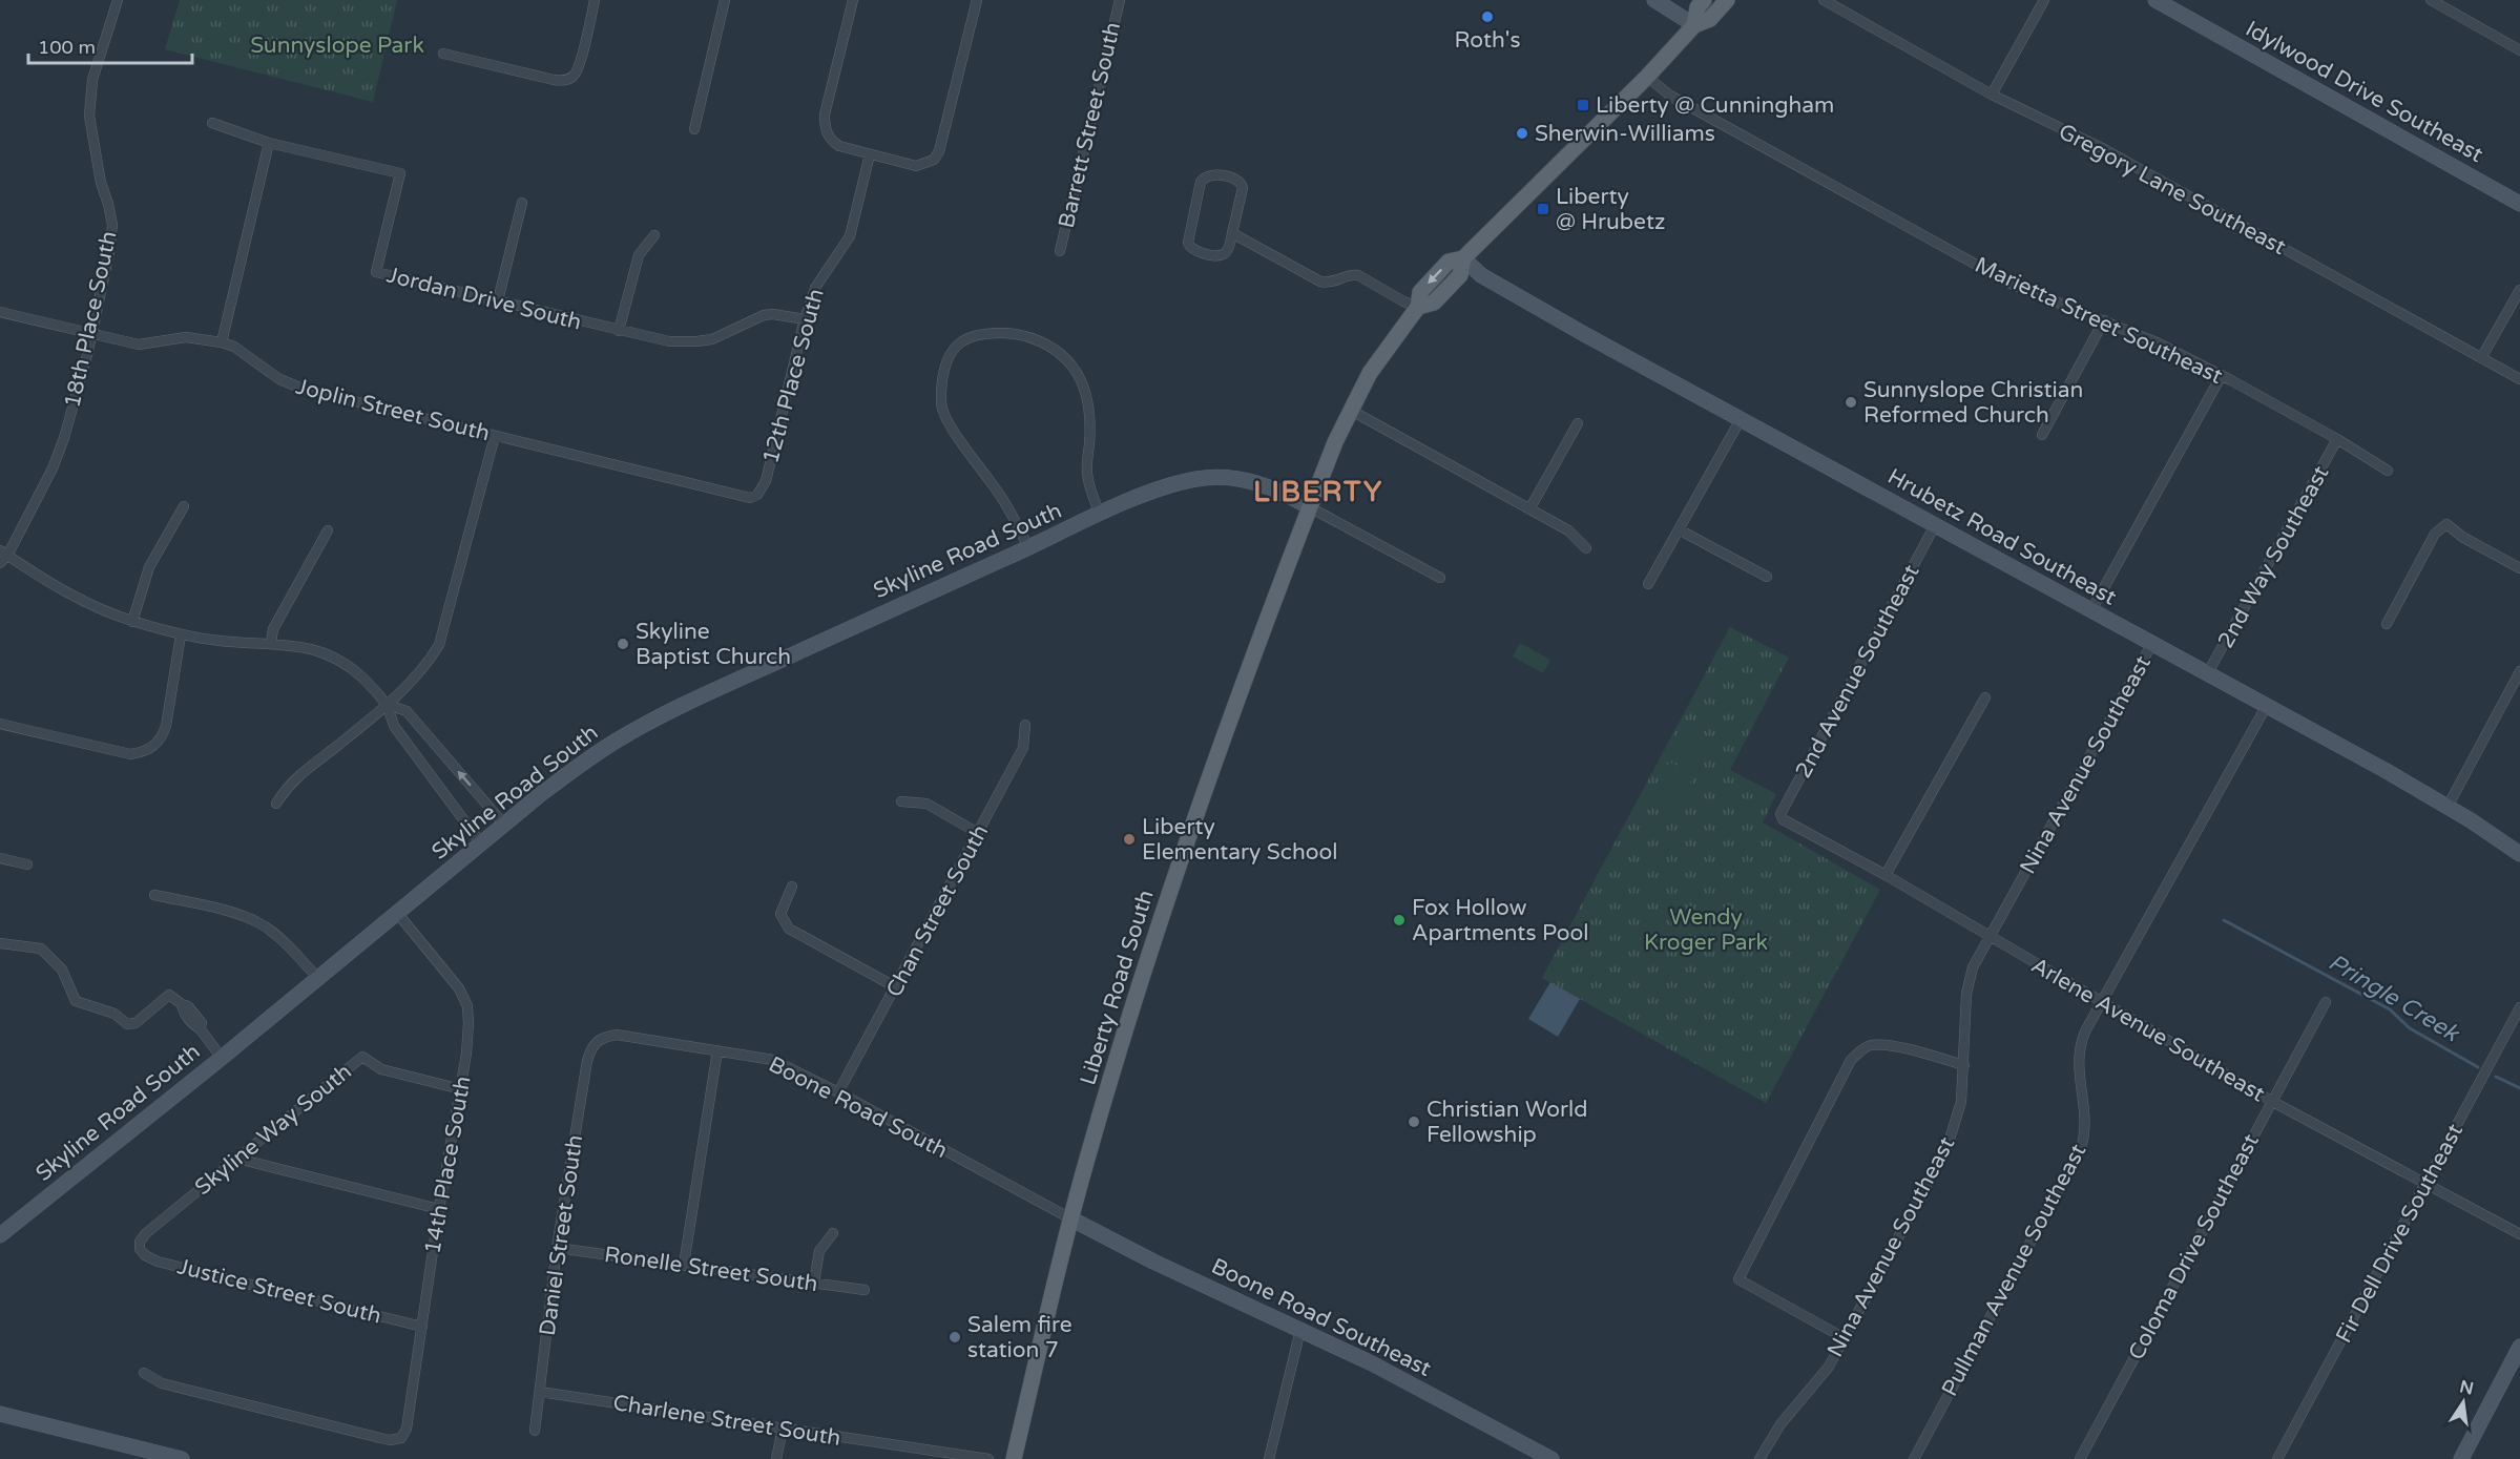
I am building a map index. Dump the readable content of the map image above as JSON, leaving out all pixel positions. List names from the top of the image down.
{
  "streets": {
    "main road": ["Liberty Road South"],
    "street": [
      "Idylwood Drive Southeast",
      "Barrett Street South",
      "Gregory Lane Southeast",
      "Jordan Drive South",
      "18th Place South",
      "Marietta Street Southeast",
      "12th Place South",
      "Joplin Street South",
      "Hrubetz Road Southeast",
      "Skyline Road South",
      "2nd Way Southeast",
      "2nd Avenue Southeast",
      "Nina Avenue Southeast",
      "Chan Street South",
      "Arlene Avenue Southeast",
      "Boone Road South",
      "Skyline Way South",
      "14th Place South",
      "Fir Dell Drive Southeast",
      "Daniel Street South",
      "Coloma Drive Southeast",
      "Ronelle Street South",
      "Pullman Avenue Southeast",
      "Justice Street South",
      "Boone Road Southeast",
      "Charlene Street South"
    ]
  },
  "crossings": [
    ["Jordan Drive South", "12th Place South"],
    ["18th Place South", "Joplin Street South"],
    ["Marietta Street Southeast", "2nd Way Southeast"],
    ["Marietta Street Southeast", "Liberty Road South"],
    ["12th Place South", "Joplin Street South"],
    ["Hrubetz Road Southeast", "2nd Way Southeast"],
    ["Hrubetz Road Southeast", "2nd Avenue Southeast"],
    ["Hrubetz Road Southeast", "Nina Avenue Southeast"],
    ["Hrubetz Road Southeast", "Liberty Road South"],
    ["Hrubetz Road Southeast", "Pullman Avenue Southeast"],
    ["Skyline Road South", "Liberty Road South"],
    ["Skyline Road South", "14th Place South"],
    ["2nd Avenue Southeast", "Arlene Avenue Southeast"],
    ["Nina Avenue Southeast", "Arlene Avenue Southeast"],
    ["Chan Street South", "Boone Road South"],
    ["Liberty Road South", "Boone Road South"],
    ["Liberty Road South", "Boone Road Southeast"],
    ["Arlene Avenue Southeast", "Fir Dell Drive Southeast"],
    ["Arlene Avenue Southeast", "Coloma Drive Southeast"],
    ["Arlene Avenue Southeast", "Pullman Avenue Southeast"],
    ["Boone Road South", "Daniel Street South"],
    ["Boone Road South", "Boone Road Southeast"],
    ["Skyline Way South", "14th Place South"],
    ["Skyline Way South", "Justice Street South"],
    ["14th Place South", "Justice Street South"],
    ["Daniel Street South", "Ronelle Street South"],
    ["Daniel Street South", "Charlene Street South"]
  ],
  "districts": ["LIBERTY"],
  "water": ["Pringle Creek"],
  "parks": ["Sunnyslope Park", "Wendy Kroger Park"],
  "places": {
    "other": [
      "Roth's",
      "Sherwin-Williams",
      "Sunnyslope Christian Reformed Church",
      "Skyline Baptist Church",
      "Liberty Elementary School",
      "Fox Hollow Apartments Pool",
      "Christian World Fellowship",
      "Salem fire station 7"
    ],
    "transit": ["Liberty @ Cunningham", "Liberty @ Hrubetz"]
  },
  "scale_bar": "100 m",
  "north": "top"
}
